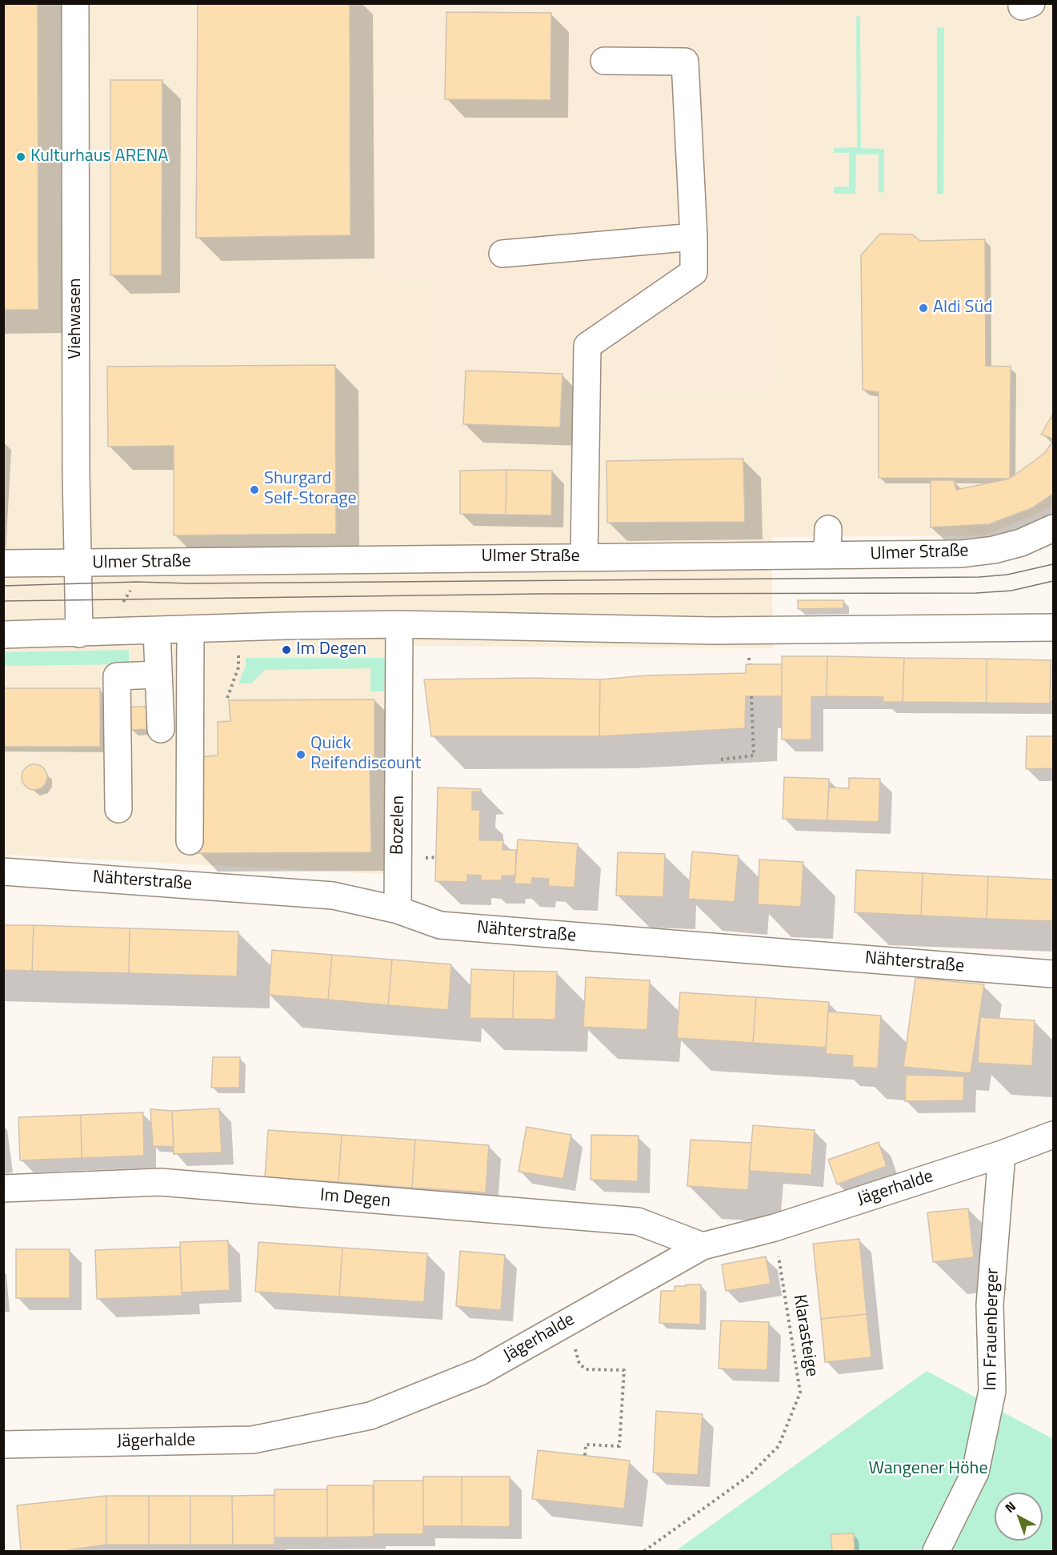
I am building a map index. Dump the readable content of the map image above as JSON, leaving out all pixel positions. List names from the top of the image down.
{
  "streets": {
    "street": [
      "Viehwasen",
      "Ulmer Straße",
      "Bozelen",
      "Nähterstraße",
      "Jägerhalde",
      "Im Degen",
      "Im Frauenberger"
    ],
    "path": ["Klarasteige"]
  },
  "crossings": [
    ["Viehwasen", "Ulmer Straße"],
    ["Bozelen", "Nähterstraße"],
    ["Jägerhalde", "Im Degen"],
    ["Jägerhalde", "Im Frauenberger"],
    ["Jägerhalde", "Klarasteige"]
  ],
  "parks": ["Wangener Höhe"],
  "places": [
    "Kulturhaus ARENA",
    "Aldi Süd",
    "Shurgard Self-Storage",
    "Im Degen",
    "Quick Reifendiscount"
  ],
  "north": "top left"
}
